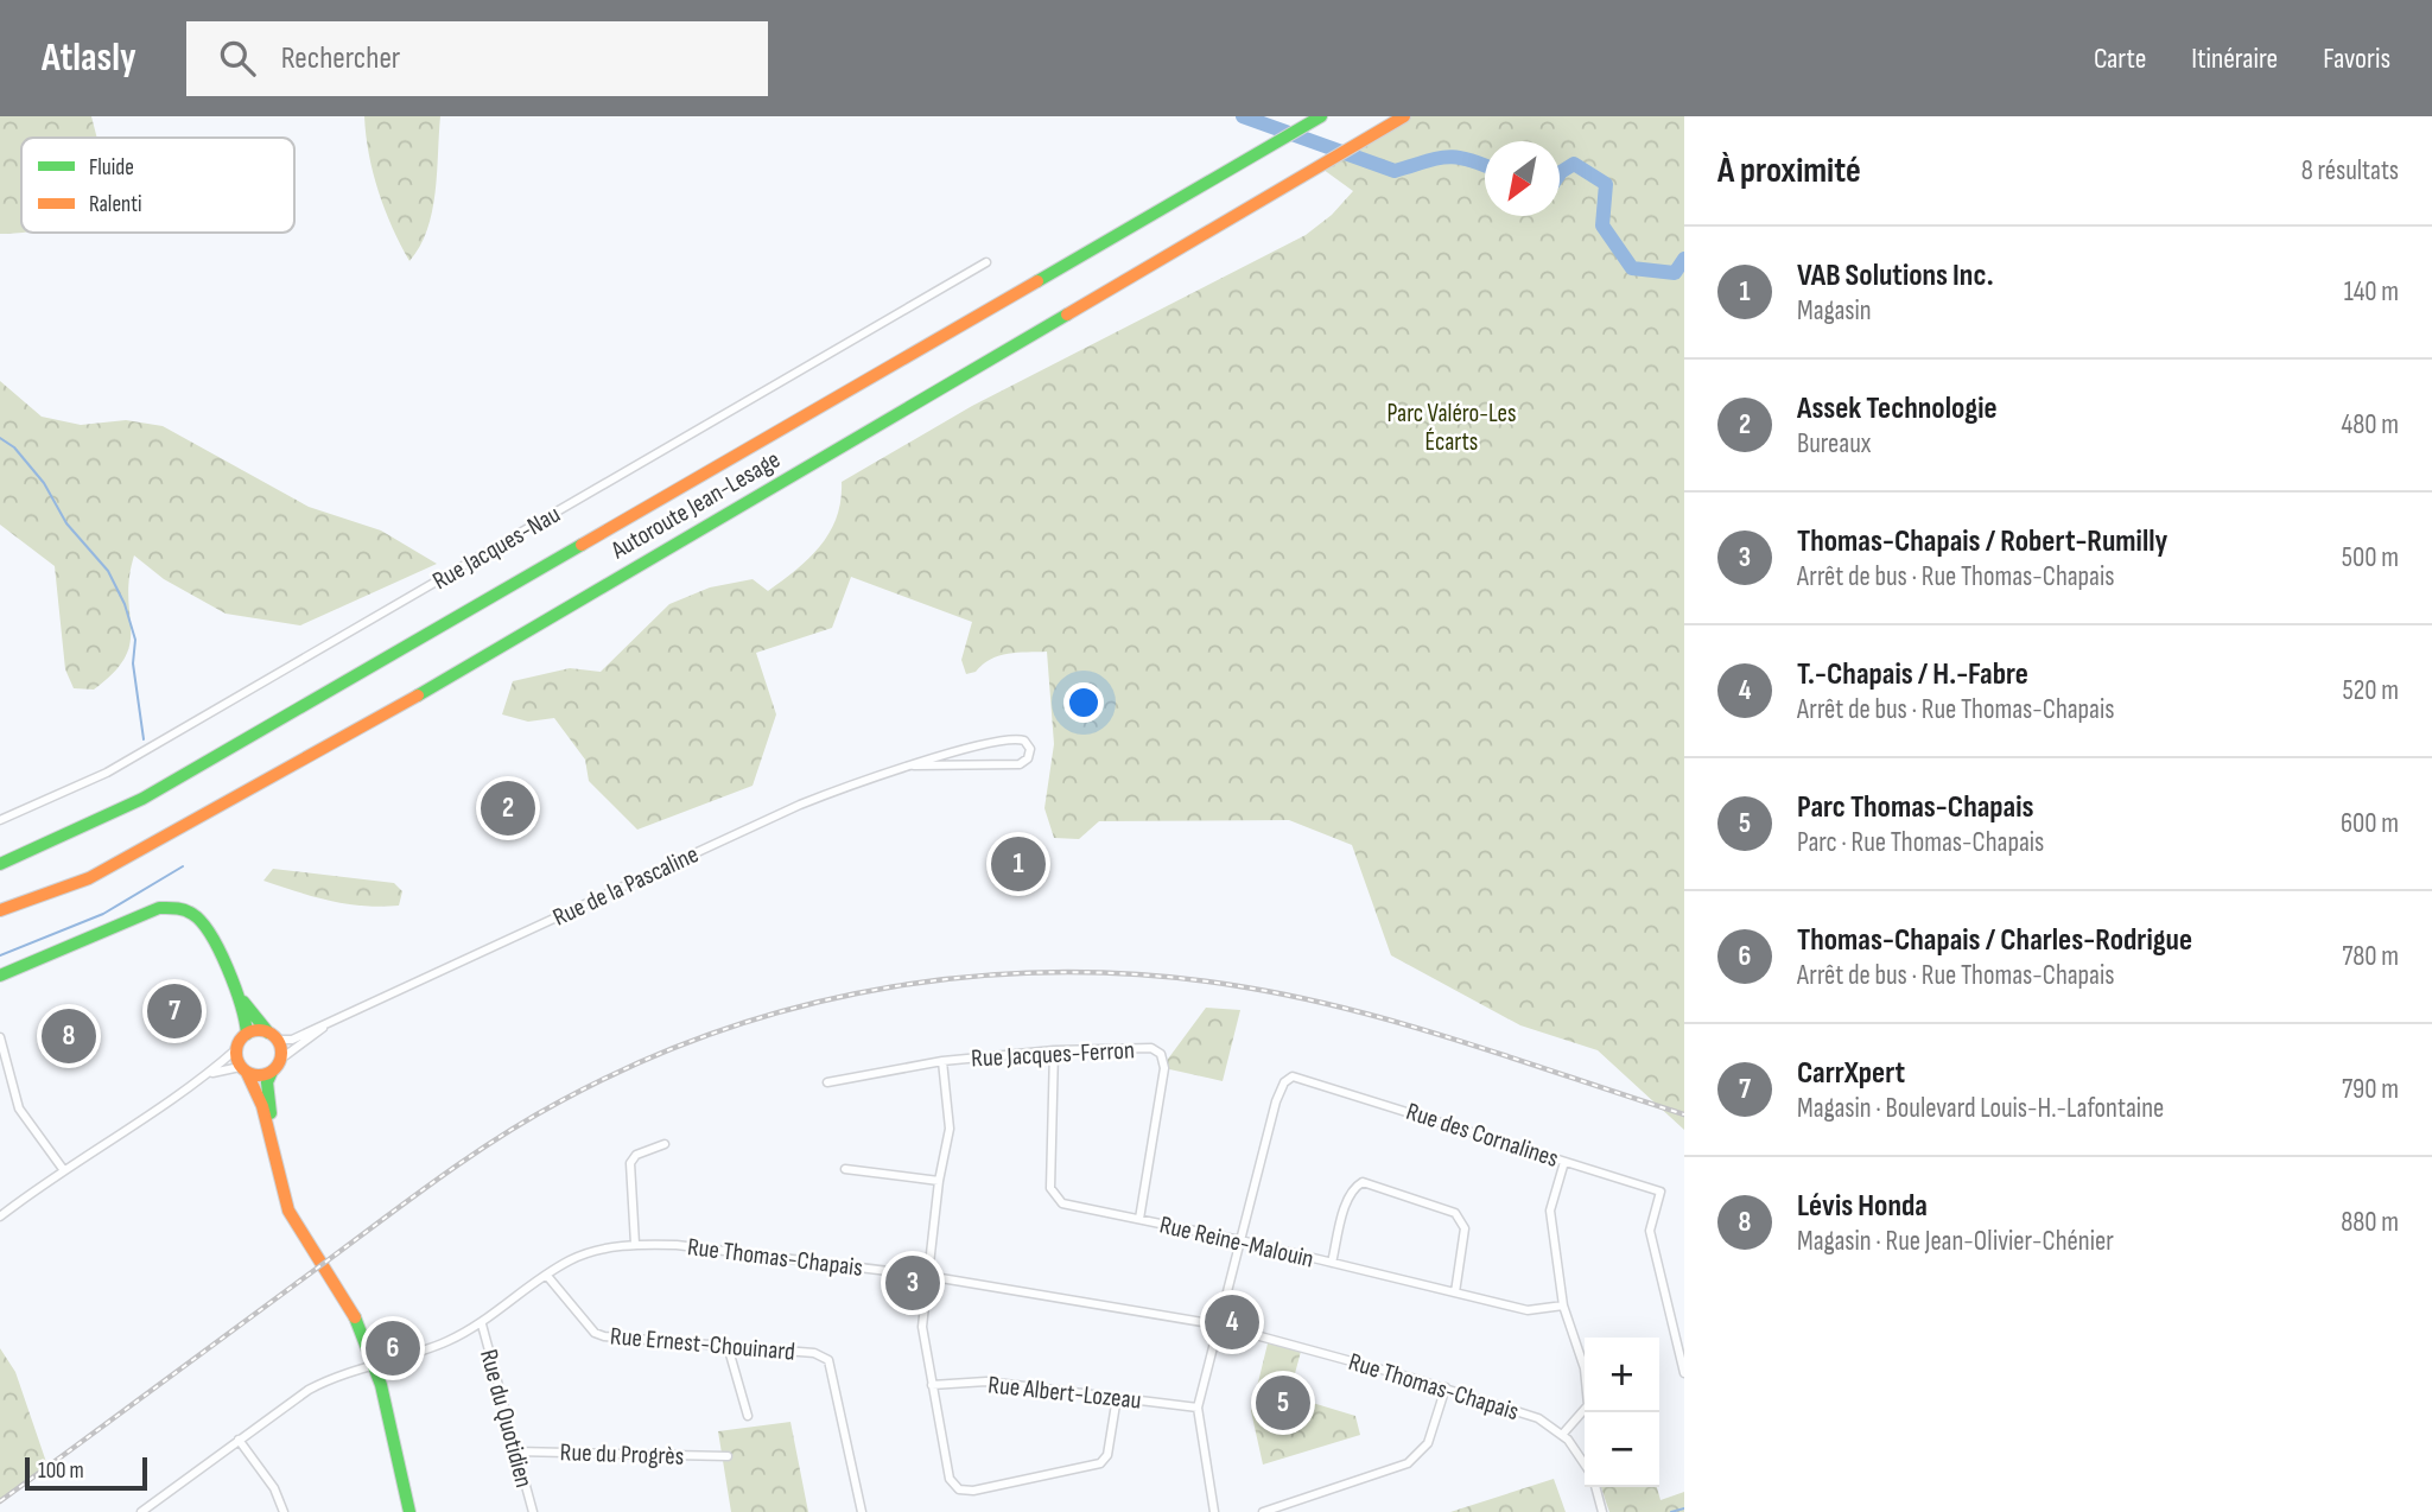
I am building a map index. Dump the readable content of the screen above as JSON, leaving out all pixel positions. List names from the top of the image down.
{
  "streets": {
    "main road": ["Autoroute Jean-Lesage"],
    "street": [
      "Rue Jacques-Nau",
      "Rue de la Pascaline",
      "Rue Jacques-Ferron",
      "Rue des Cornalines",
      "Rue Reine-Malouin",
      "Rue Thomas-Chapais",
      "Rue Ernest-Chouinard",
      "Rue Albert-Lozeau",
      "Rue du Quotidien",
      "Rue du Progrès"
    ]
  },
  "crossings": [
    ["Rue Jacques-Ferron", "Rue Reine-Malouin"],
    ["Rue des Cornalines", "Rue Reine-Malouin"],
    ["Rue Thomas-Chapais", "Rue Ernest-Chouinard"],
    ["Rue Thomas-Chapais", "Rue du Quotidien"],
    ["Rue du Quotidien", "Rue du Progrès"]
  ],
  "parks": ["Parc Valéro-Les Écarts"],
  "legend": ["Fluide", "Ralenti"],
  "scale_bar": "100 m",
  "north": "bottom left",
  "page": {
    "header": "Atlasly",
    "search": "Rechercher",
    "nav": ["Carte", "Itinéraire", "Favoris"],
    "heading": ["À proximité", "8 résultats"],
    "list": [
      {
        "mark": "1",
        "name": "VAB Solutions Inc.",
        "note": "Magasin",
        "value": "140 m"
      },
      {
        "mark": "2",
        "name": "Assek Technologie",
        "note": "Bureaux",
        "value": "480 m"
      },
      {
        "mark": "3",
        "name": "Thomas-Chapais / Robert-Rumilly",
        "note": "Arrêt de bus · Rue Thomas-Chapais",
        "value": "500 m"
      },
      {
        "mark": "4",
        "name": "T.-Chapais / H.-Fabre",
        "note": "Arrêt de bus · Rue Thomas-Chapais",
        "value": "520 m"
      },
      {
        "mark": "5",
        "name": "Parc Thomas-Chapais",
        "note": "Parc · Rue Thomas-Chapais",
        "value": "600 m"
      },
      {
        "mark": "6",
        "name": "Thomas-Chapais / Charles-Rodrigue",
        "note": "Arrêt de bus · Rue Thomas-Chapais",
        "value": "780 m"
      },
      {
        "mark": "7",
        "name": "CarrXpert",
        "note": "Magasin · Boulevard Louis-H.-Lafontaine",
        "value": "790 m"
      },
      {
        "mark": "8",
        "name": "Lévis Honda",
        "note": "Magasin · Rue Jean-Olivier-Chénier",
        "value": "880 m"
      }
    ],
    "pins": [
      "2",
      "1",
      "7",
      "8",
      "3",
      "4",
      "6",
      "5"
    ],
    "map_buttons": ["+", "−"],
    "scale": "100 m"
  }
}
